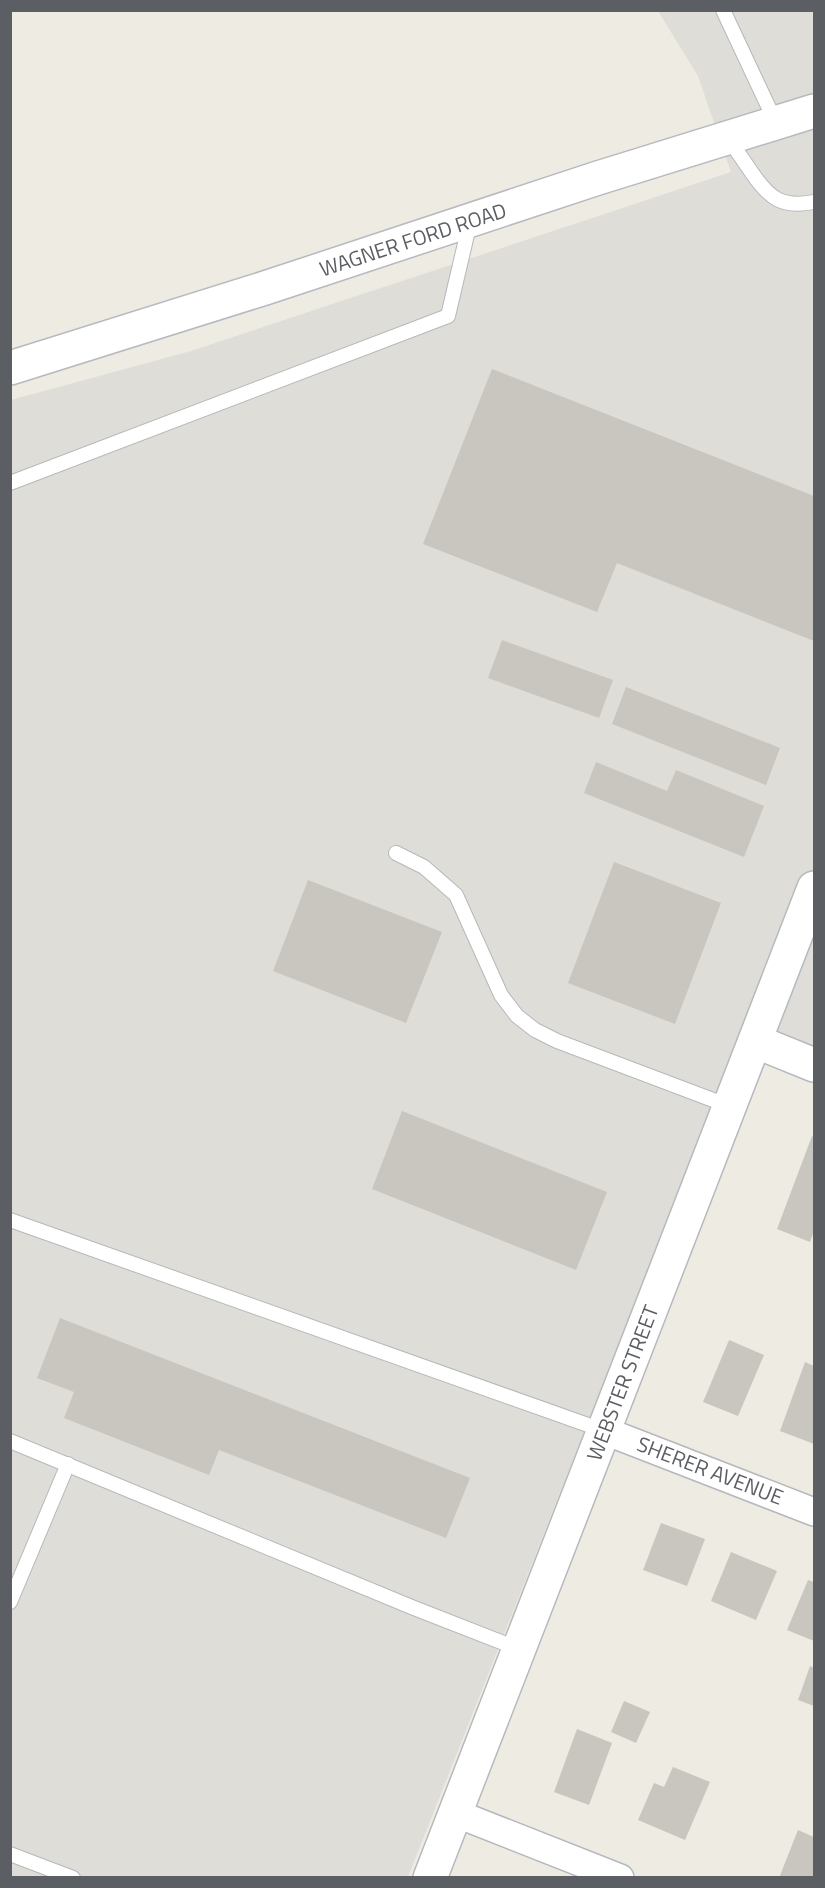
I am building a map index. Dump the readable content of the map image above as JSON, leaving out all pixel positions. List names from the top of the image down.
{
  "streets": {
    "street": ["WAGNER FORD ROAD", "WEBSTER STREET", "SHERER AVENUE"]
  },
  "crossings": [
    ["WEBSTER STREET", "SHERER AVENUE"]
  ]
}
